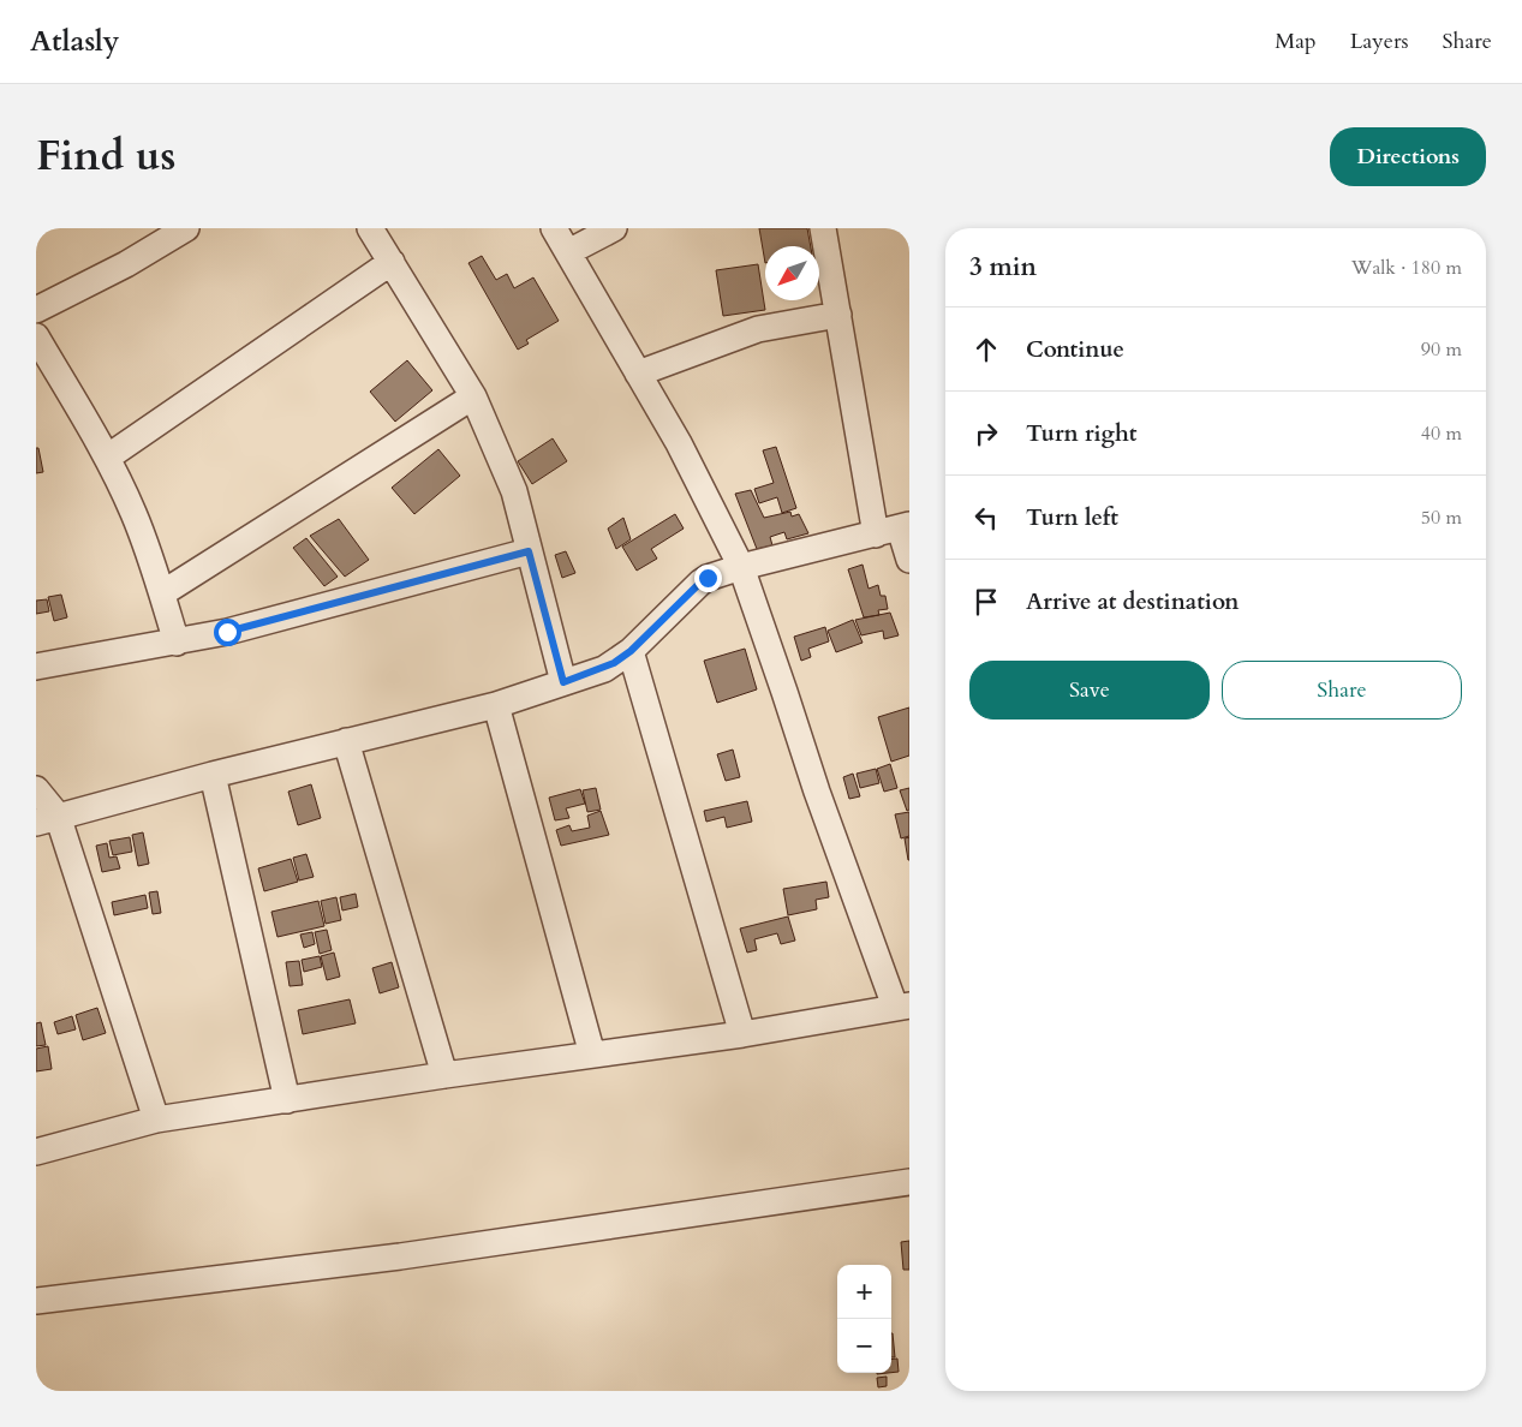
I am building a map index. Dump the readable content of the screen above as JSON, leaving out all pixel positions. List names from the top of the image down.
{
  "north": "bottom left",
  "page": {
    "header": "Atlasly",
    "nav": ["Map", "Layers", "Share"],
    "title": "Find us",
    "buttons": [
      "Directions",
      ["Save", "Share"]
    ],
    "heading": ["3 min", "Walk · 180 m"],
    "list": [
      ["Continue", "90 m"],
      ["Turn right", "40 m"],
      ["Turn left", "50 m"],
      "Arrive at destination"
    ],
    "map_buttons": ["+", "−"]
  }
}
